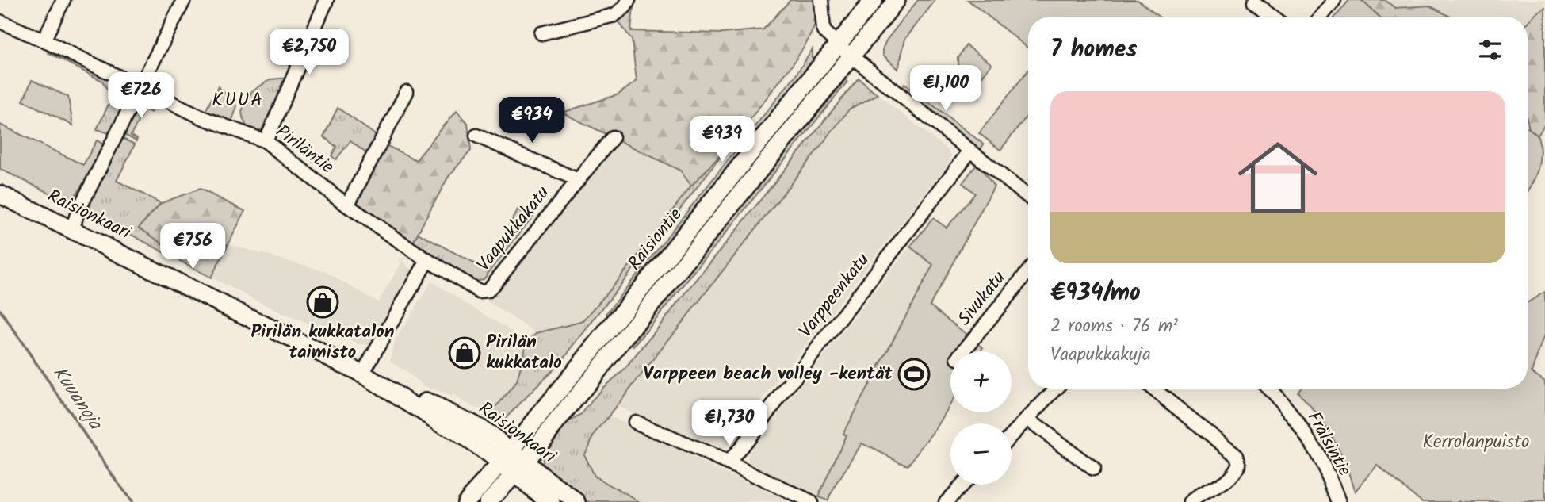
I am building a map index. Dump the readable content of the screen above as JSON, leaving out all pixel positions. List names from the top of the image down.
{
  "streets": {
    "main road": ["Raisionkaari", "Raisiontie"],
    "street": [
      "Piriläntie",
      "Vaapukkakatu",
      "Varppeenkatu",
      "Sivukatu",
      "Frälsintie"
    ]
  },
  "crossings": [
    ["Piriläntie", "Vaapukkakatu"],
    ["Raisionkaari", "Raisiontie"]
  ],
  "districts": ["KUUA"],
  "water": ["Kuuanoja"],
  "parks": ["Kerrolanpuisto"],
  "places": {
    "shop": ["Pirilän kukkatalon taimisto", "Pirilän kukkatalo"],
    "sports": ["Varppeen beach volley -kentät"]
  },
  "page": {
    "heading": "7 homes",
    "price": [
      "€2,750",
      "€1,100",
      "€726",
      "€934",
      "€939",
      "€756",
      "€1,730"
    ],
    "list": [
      {
        "name": "€934/mo",
        "note": "2 rooms · 76 m² · Vaapukkakuja"
      }
    ],
    "map_buttons": ["+", "−"]
  }
}
